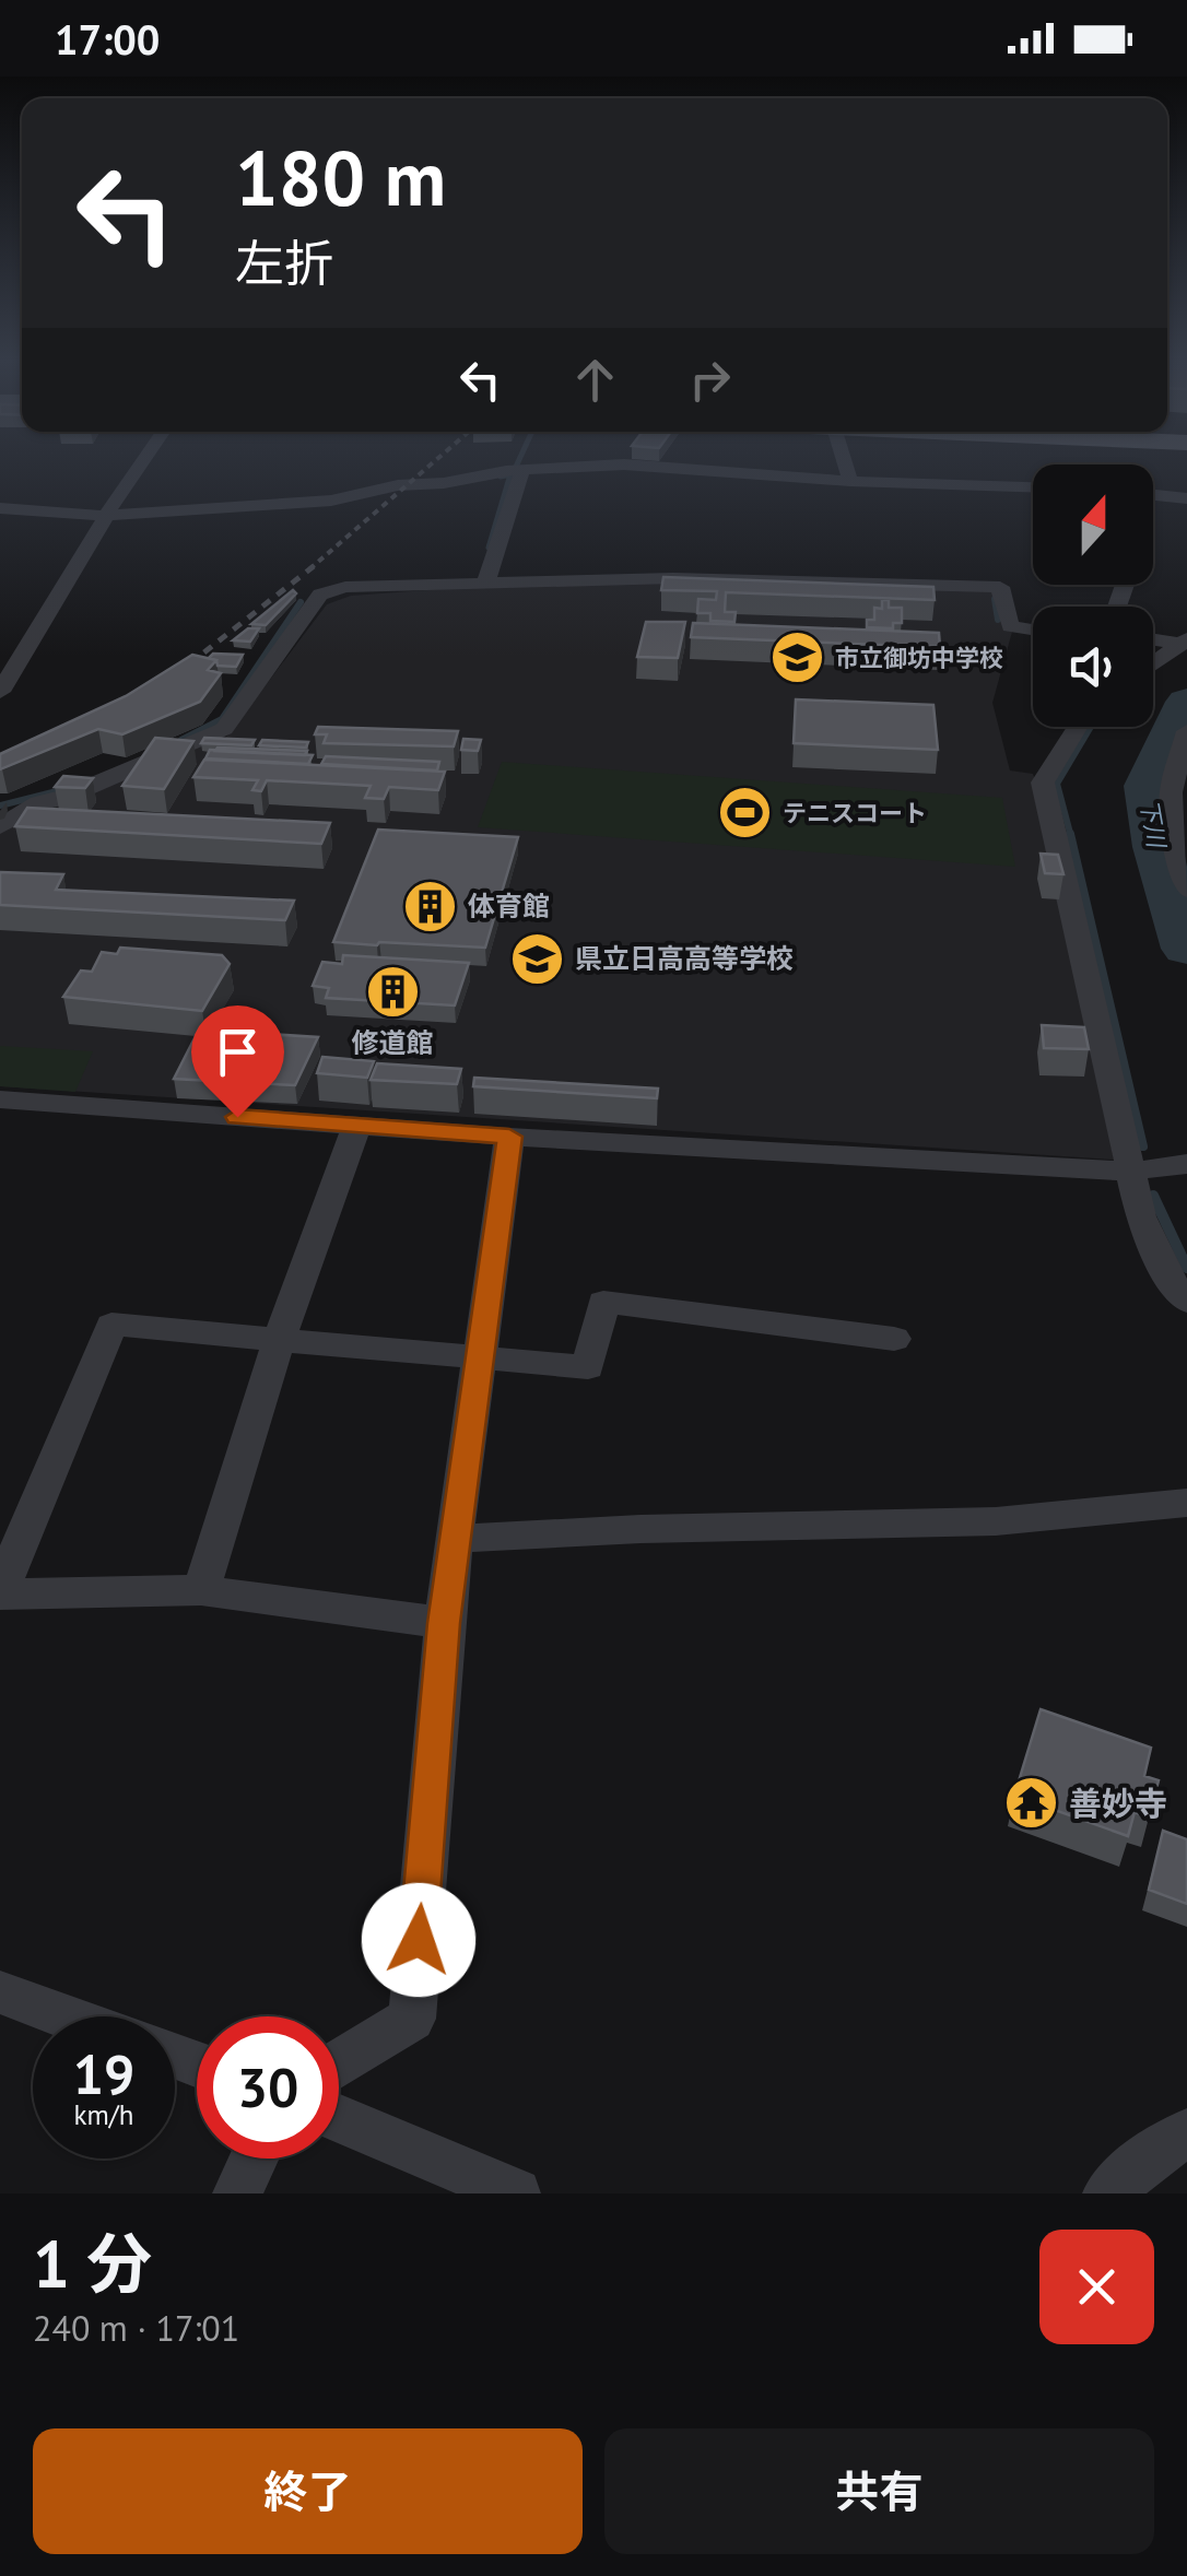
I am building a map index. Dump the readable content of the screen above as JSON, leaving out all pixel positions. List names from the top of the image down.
{
  "water": ["下川"],
  "places": {
    "school or university": ["市立御坊中学校", "県立日高高等学校"],
    "sports": ["テニスコート"],
    "building": ["体育館", "修道館"],
    "temple": ["善妙寺"]
  },
  "north": "top",
  "page": {
    "status": "17:00",
    "turn": ["180 m", "左折"],
    "speed": "19 km/h",
    "limit": "30",
    "heading": ["1 分", "240 m · 17:01"],
    "buttons": ["終了", "共有"]
  }
}
